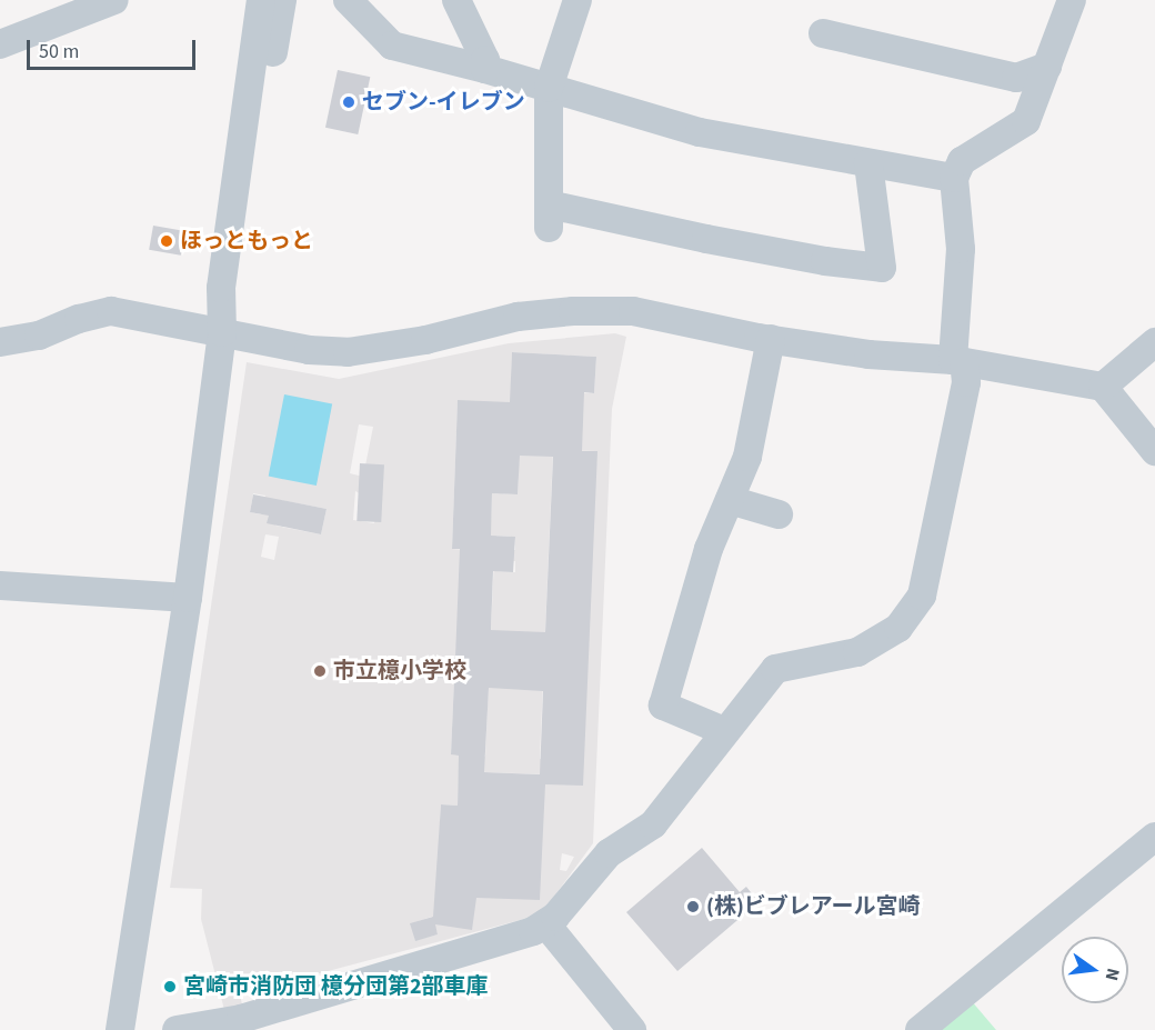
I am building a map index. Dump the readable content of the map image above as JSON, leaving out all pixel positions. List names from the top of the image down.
{
  "places": [
    "セブン-イレブン",
    "ほっともっと",
    "市立檍小学校",
    "(株)ビブレアール宮崎",
    "宮崎市消防団 檍分団第2部車庫"
  ],
  "scale_bar": "50 m",
  "north": "right"
}
